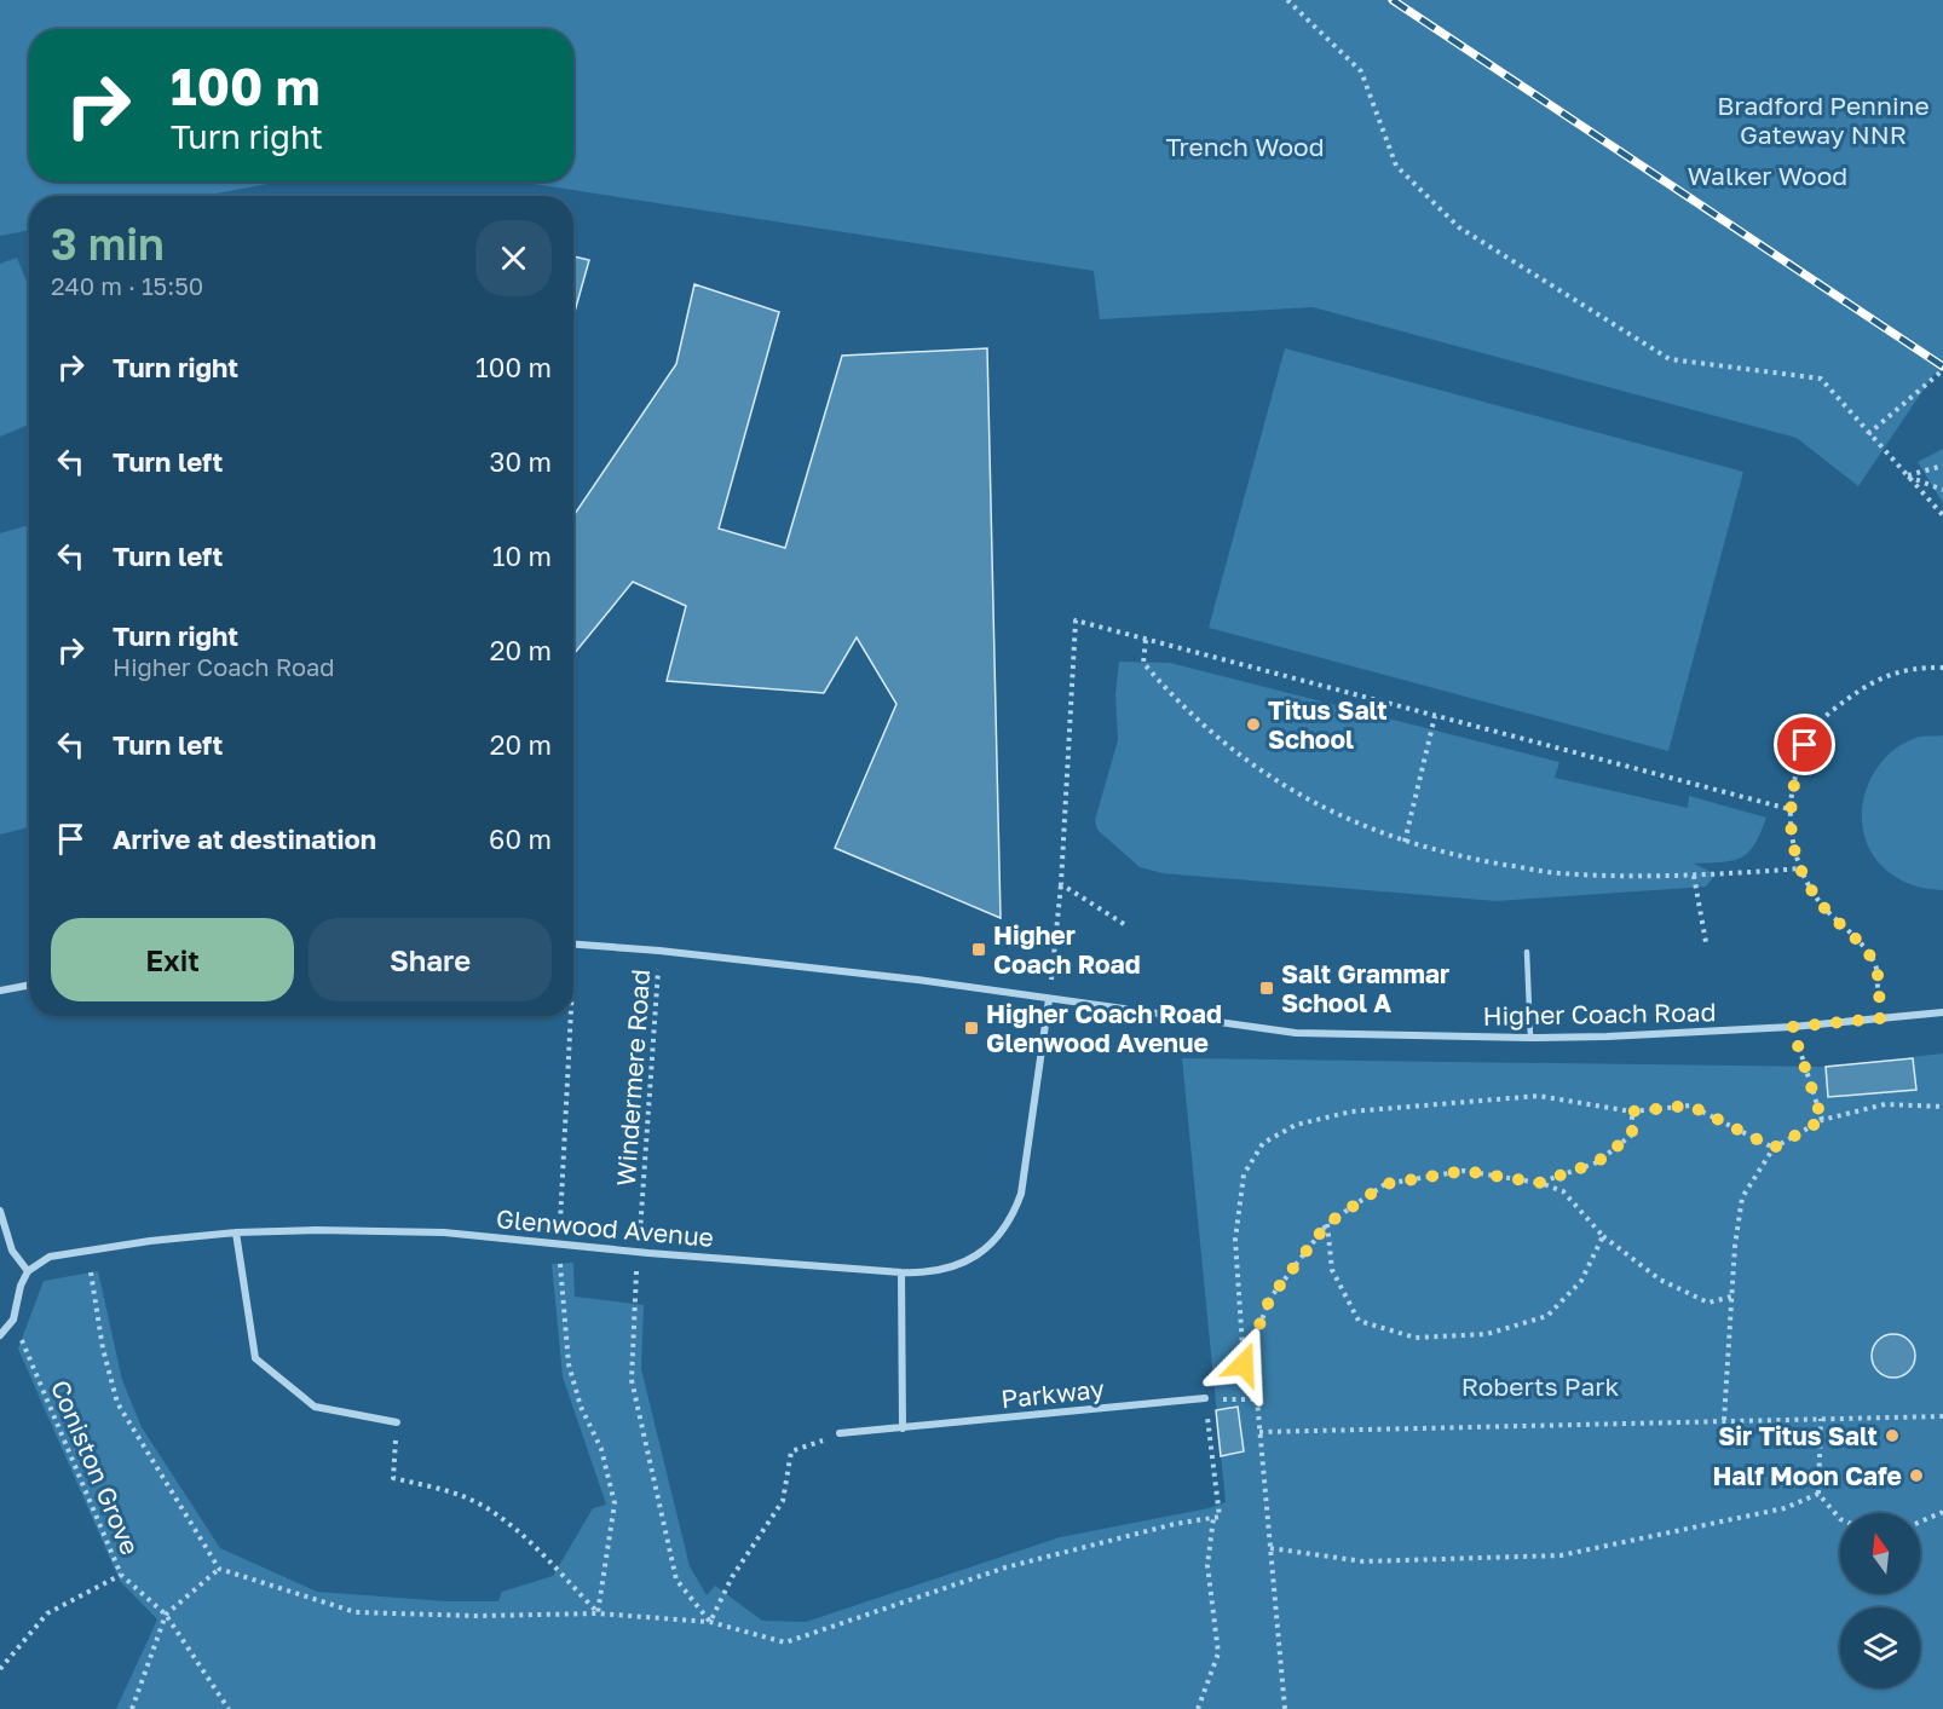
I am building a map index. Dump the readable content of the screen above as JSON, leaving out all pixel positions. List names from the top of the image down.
{
  "streets": {
    "street": ["Higher Coach Road", "Glenwood Avenue", "Parkway"],
    "path": ["Windermere Road", "Coniston Grove"]
  },
  "crossings": [
    ["Higher Coach Road", "Windermere Road"],
    ["Higher Coach Road", "Glenwood Avenue"],
    ["Windermere Road", "Glenwood Avenue"]
  ],
  "parks": [
    "Bradford Pennine Gateway NNR",
    "Trench Wood",
    "Walker Wood",
    "Roberts Park"
  ],
  "places": {
    "other": ["Titus Salt School", "Sir Titus Salt", "Half Moon Cafe"],
    "transit": ["Higher Coach Road", "Salt Grammar School A", "Higher Coach Road Glenwood Avenue"]
  },
  "north": "top",
  "page": {
    "turn": ["100 m", "Turn right"],
    "heading": ["3 min", "240 m · 15:50"],
    "list": [
      {
        "name": "Turn right",
        "value": "100 m"
      },
      {
        "name": "Turn left",
        "value": "30 m"
      },
      {
        "name": "Turn left",
        "value": "10 m"
      },
      {
        "name": "Turn right",
        "note": "Higher Coach Road",
        "value": "20 m"
      },
      {
        "name": "Turn left",
        "value": "20 m"
      },
      {
        "name": "Arrive at destination",
        "value": "60 m"
      }
    ],
    "buttons": ["Exit", "Share"]
  }
}
